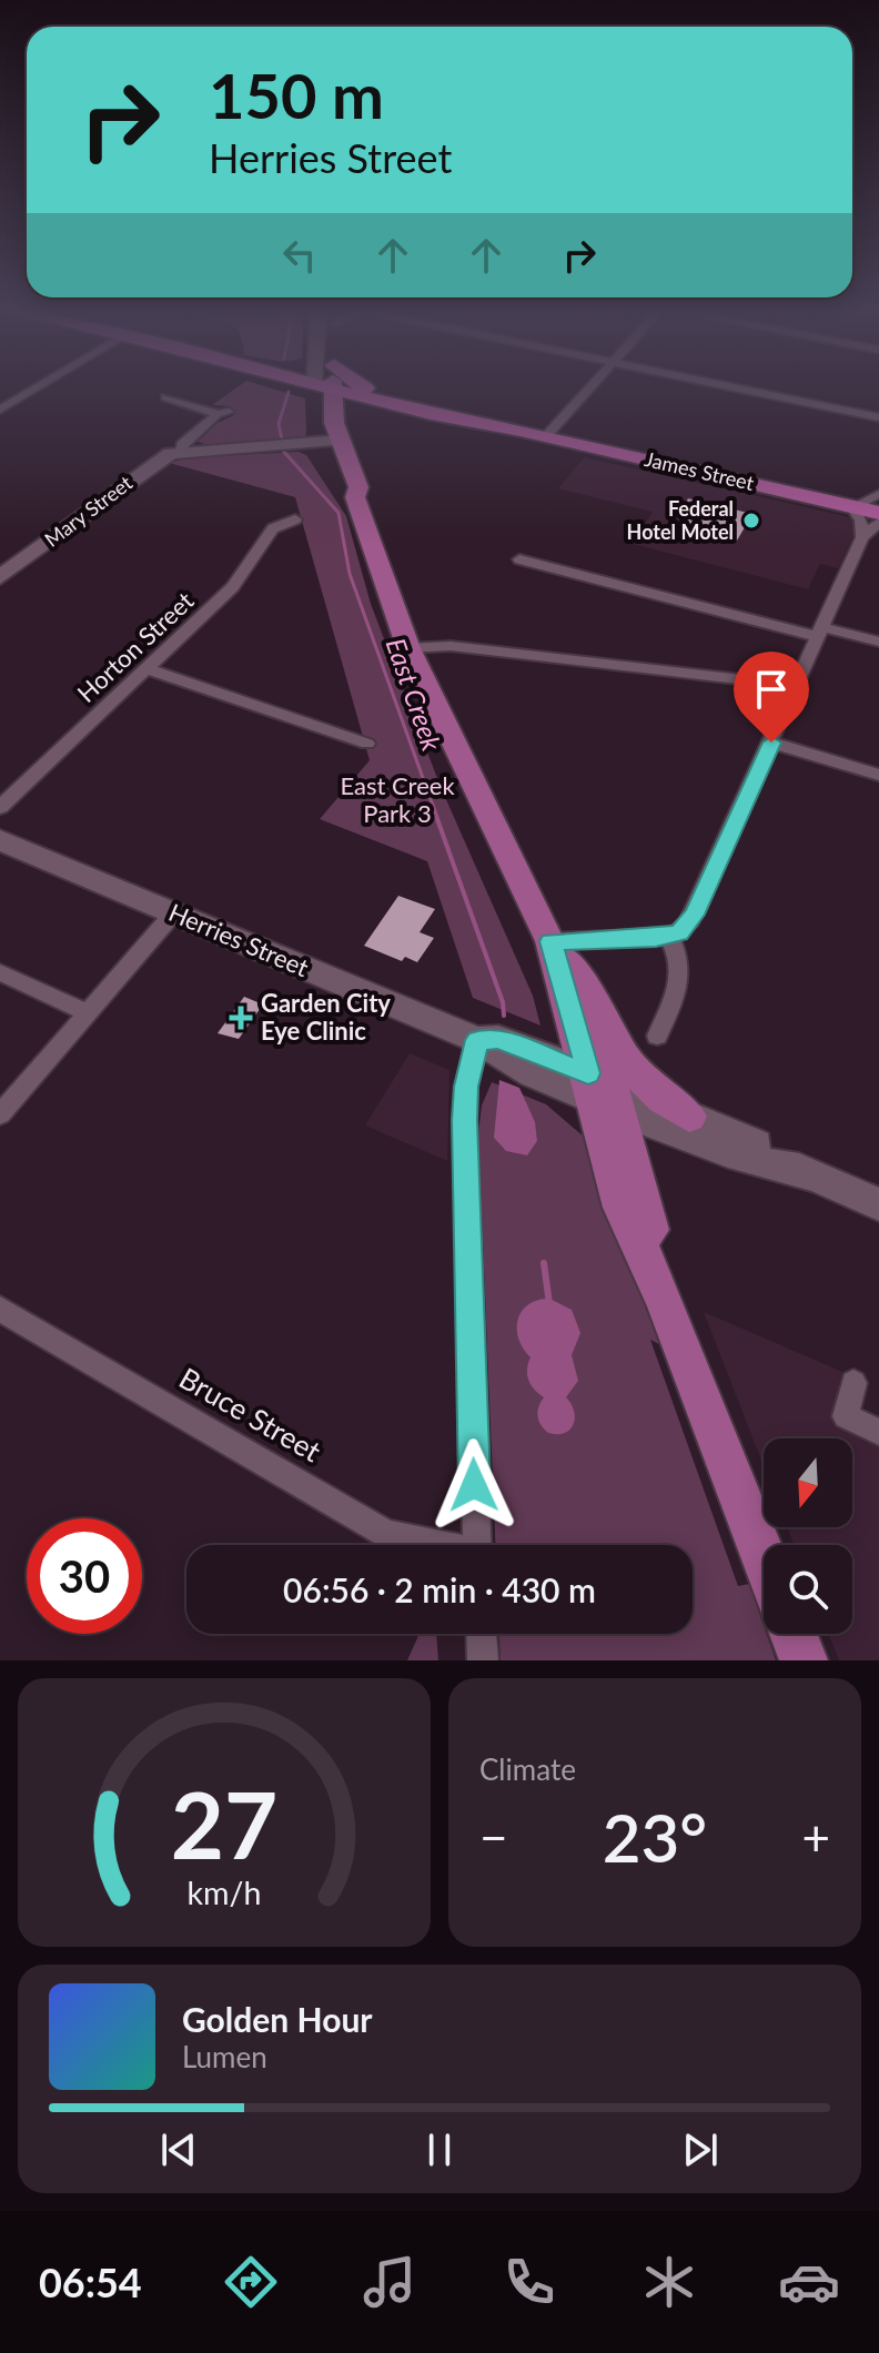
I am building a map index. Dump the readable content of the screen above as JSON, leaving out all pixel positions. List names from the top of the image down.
{
  "streets": {
    "highway": ["James Street"],
    "main road": ["Mary Street", "Herries Street"],
    "street": ["Horton Street", "Bruce Street"]
  },
  "water": ["East Creek"],
  "parks": ["East Creek Park 3"],
  "places": {
    "other": ["Federal Hotel Motel"],
    "health": ["Garden City Eye Clinic"]
  },
  "north": "bottom",
  "page": {
    "turn": ["150 m", "Herries Street"],
    "limit": "30",
    "trip": "06:56 · 2 min · 430 m",
    "tile": "Climate",
    "heat": ["−", "23°", "+"],
    "song": ["Golden Hour", "Lumen"],
    "tabs": "06:54",
    "gauge": ["27", "km/h"]
  }
}
